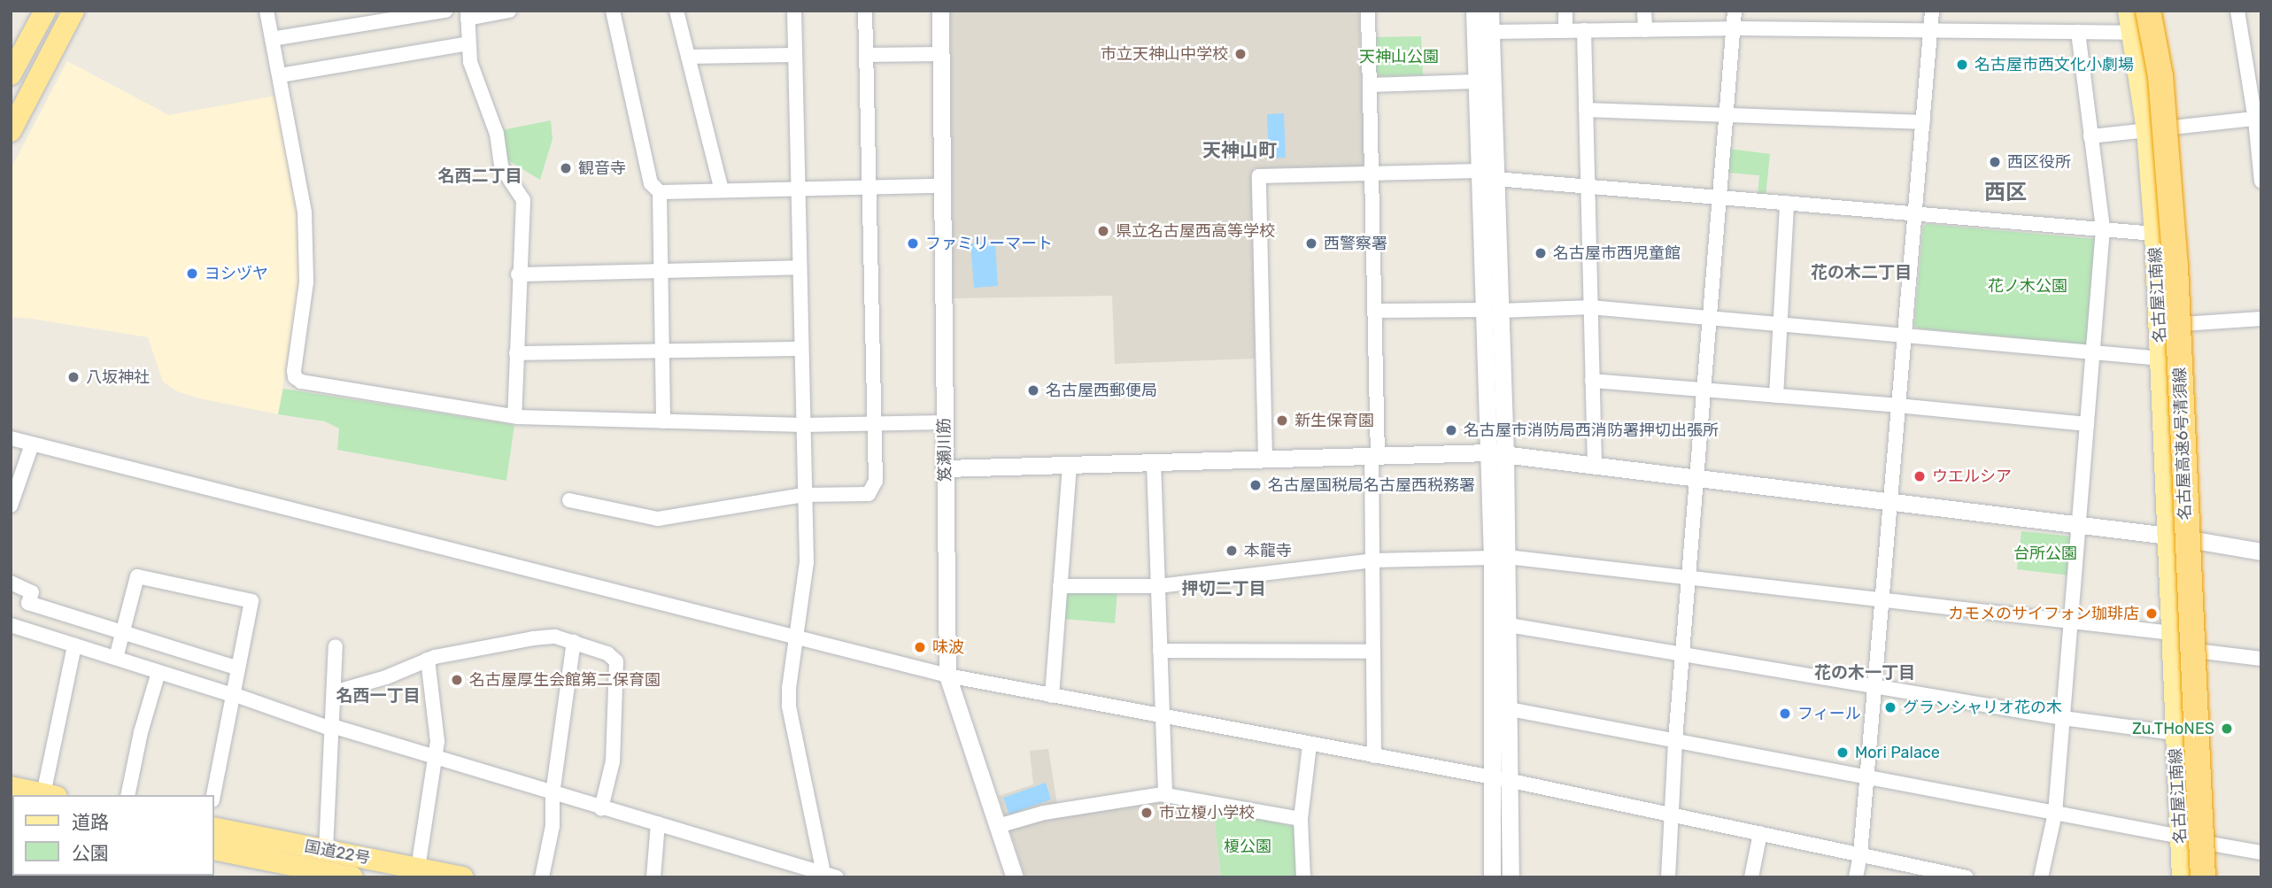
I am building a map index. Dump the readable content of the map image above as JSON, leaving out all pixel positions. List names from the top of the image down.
{
  "streets": {
    "highway": ["名古屋高速6号清須線", "国道22号"],
    "main road": ["名古屋江南線"],
    "street": ["笈瀬川筋"]
  },
  "crossings": [
    ["名古屋江南線", "名古屋高速6号清須線"]
  ],
  "districts": [
    "天神山町",
    "名西二丁目",
    "西区",
    "花の木二丁目",
    "押切二丁目",
    "花の木一丁目",
    "名西一丁目"
  ],
  "parks": [
    "天神山公園",
    "花ノ木公園",
    "台所公園",
    "榎公園"
  ],
  "places": [
    "市立天神山中学校",
    "名古屋市西文化小劇場",
    "西区役所",
    "観音寺",
    "県立名古屋西高等学校",
    "ファミリーマート",
    "西警察署",
    "名古屋市西児童館",
    "ヨシヅヤ",
    "八坂神社",
    "名古屋西郵便局",
    "新生保育園",
    "名古屋市消防局西消防署押切出張所",
    "ウエルシア",
    "名古屋国税局名古屋西税務署",
    "本龍寺",
    "カモメのサイフォン珈琲店",
    "味波",
    "名古屋厚生会館第二保育園",
    "グランシャリオ花の木",
    "フィール",
    "Zu.THoNES",
    "Mori Palace",
    "市立榎小学校"
  ],
  "legend": ["道路", "公園"]
}
